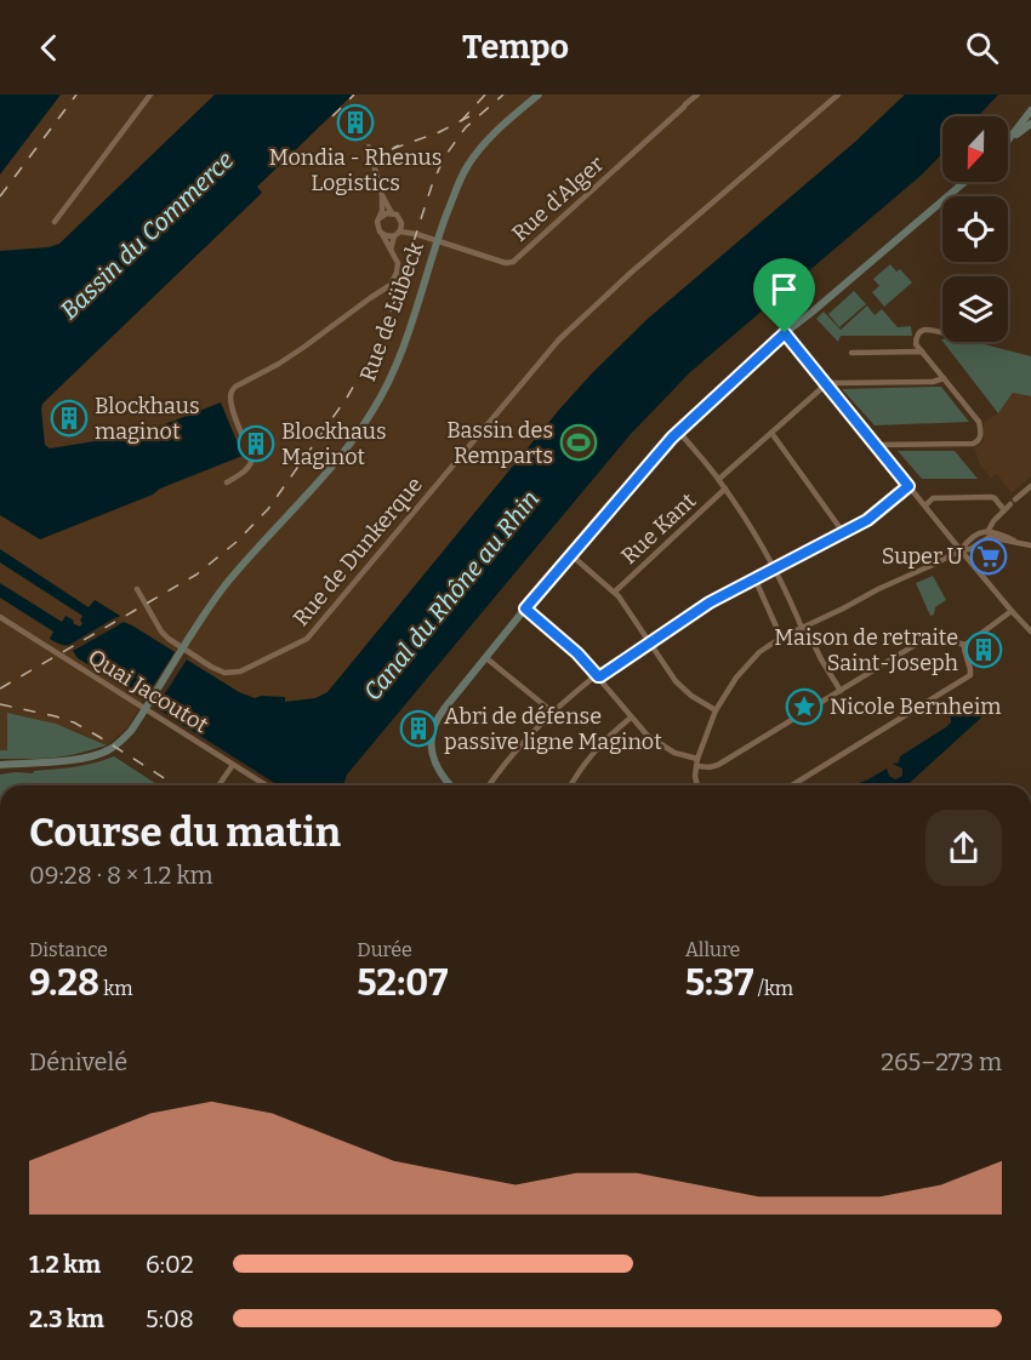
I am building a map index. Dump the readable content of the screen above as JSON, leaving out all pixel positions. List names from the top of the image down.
{
  "streets": {
    "main road": ["Rue de Lübeck"],
    "street": [
      "Rue d'Alger",
      "Rue Kant",
      "Rue de Dunkerque",
      "Quai Jacoutot"
    ]
  },
  "crossings": [
    ["Rue d'Alger", "Rue de Lübeck"]
  ],
  "water": ["Bassin du Commerce", "Canal du Rhône au Rhin"],
  "places": {
    "building": [
      "Mondia - Rhenus Logistics",
      "Blockhaus maginot",
      "Blockhaus Maginot",
      "Maison de retraite Saint-Joseph",
      "Abri de défense passive ligne Maginot"
    ],
    "sports": ["Bassin des Remparts"],
    "supermarket": ["Super U"],
    "place": ["Nicole Bernheim"]
  },
  "north": "bottom",
  "page": {
    "header": "Tempo",
    "heading": ["Course du matin", "09:28 · 8 × 1.2 km"],
    "stats": [
      ["Distance", "9.28 km"],
      ["Durée", "52:07"],
      ["Allure", "5:37 /km"]
    ],
    "chart": ["Dénivelé", "265–273 m"],
    "list": [
      {
        "name": "1.2 km",
        "note": "6:02"
      },
      {
        "name": "2.3 km",
        "note": "5:08"
      }
    ]
  }
}
